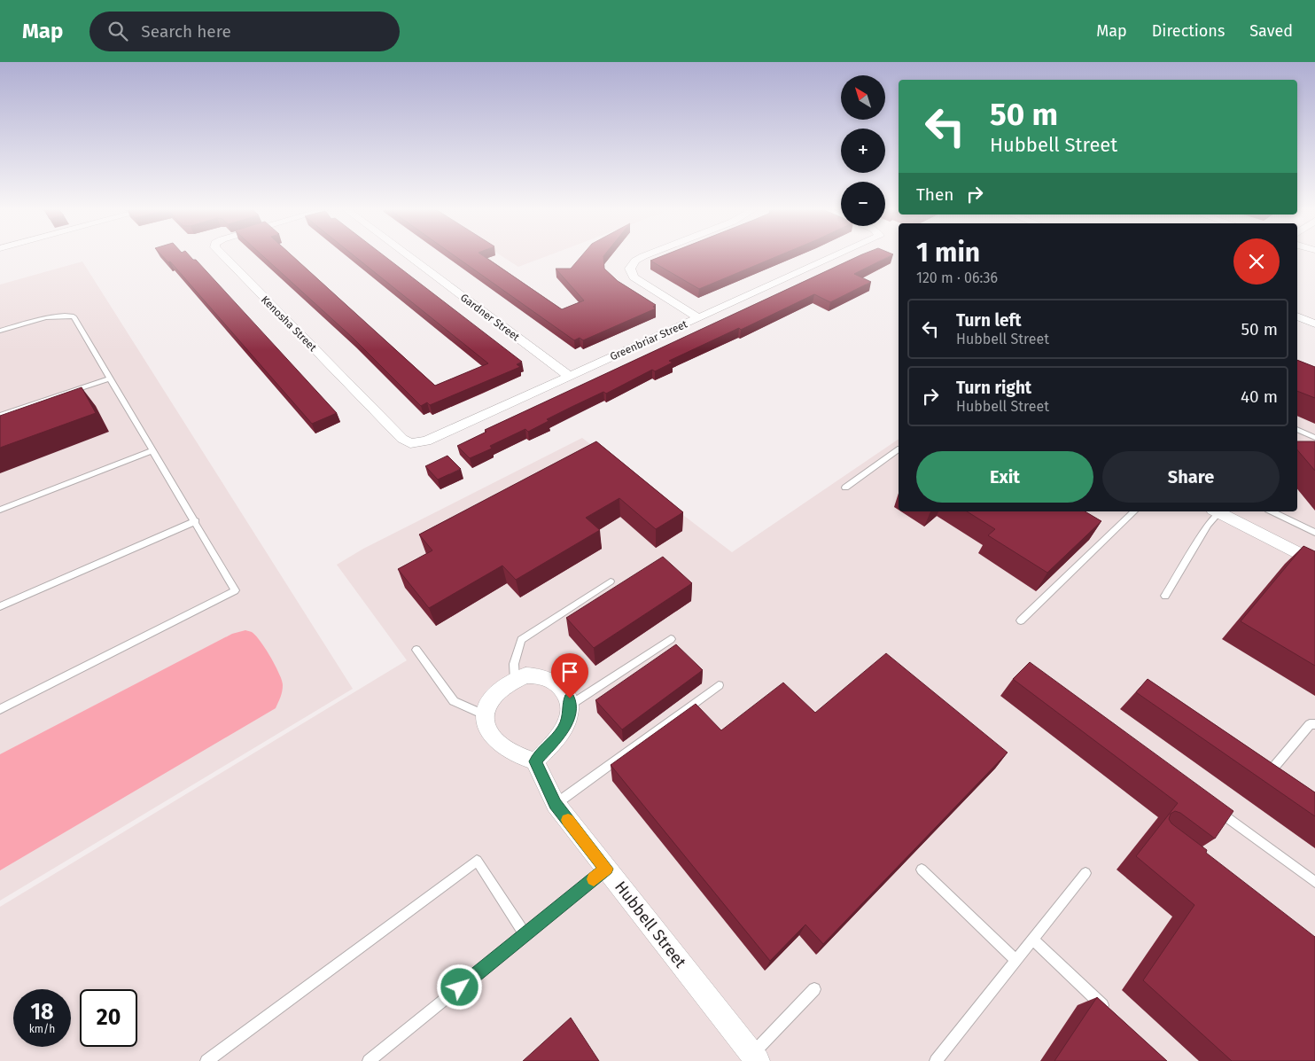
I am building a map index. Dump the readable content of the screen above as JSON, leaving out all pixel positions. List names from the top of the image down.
{
  "streets": {
    "street": [
      "Gardner Street",
      "Kenosha Street",
      "Greenbriar Street",
      "Hubbell Street"
    ]
  },
  "crossings": [
    ["Gardner Street", "Greenbriar Street"],
    ["Kenosha Street", "Greenbriar Street"]
  ],
  "north": "top left",
  "page": {
    "header": "Map",
    "search": "Search here",
    "nav": ["Map", "Directions", "Saved"],
    "map_buttons": ["+", "−"],
    "turn": ["50 m", "Hubbell Street"],
    "then": "Then",
    "heading": ["1 min", "120 m · 06:36"],
    "list": [
      {
        "name": "Turn left",
        "note": "Hubbell Street",
        "value": "50 m"
      },
      {
        "name": "Turn right",
        "note": "Hubbell Street",
        "value": "40 m"
      }
    ],
    "buttons": ["Exit", "Share"],
    "speed": "18 km/h",
    "limit": "20"
  }
}
